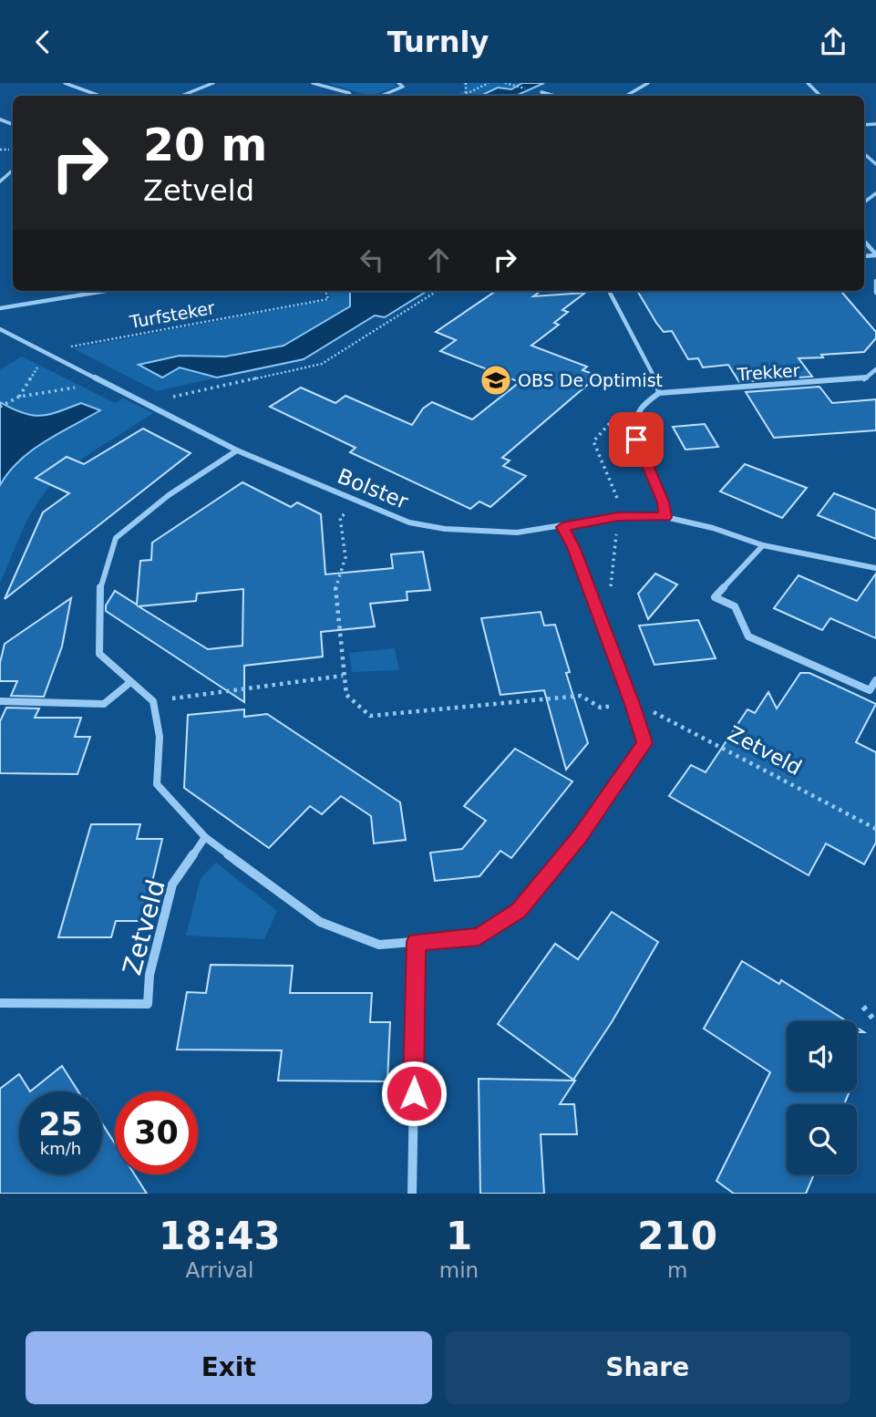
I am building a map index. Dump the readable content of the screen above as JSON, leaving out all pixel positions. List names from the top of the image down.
{
  "streets": {
    "street": [
      "Turfsteker",
      "Trekker",
      "Bolster",
      "Zetveld"
    ]
  },
  "crossings": [
    ["Turfsteker", "Bolster"]
  ],
  "places": {
    "school or university": ["OBS De Optimist"]
  },
  "page": {
    "header": "Turnly",
    "turn": ["20 m", "Zetveld"],
    "speed": "25 km/h",
    "limit": "30",
    "eta": [
      "18:43",
      "Arrival",
      "1",
      "min",
      "210",
      "m"
    ],
    "buttons": ["Exit", "Share"]
  }
}
